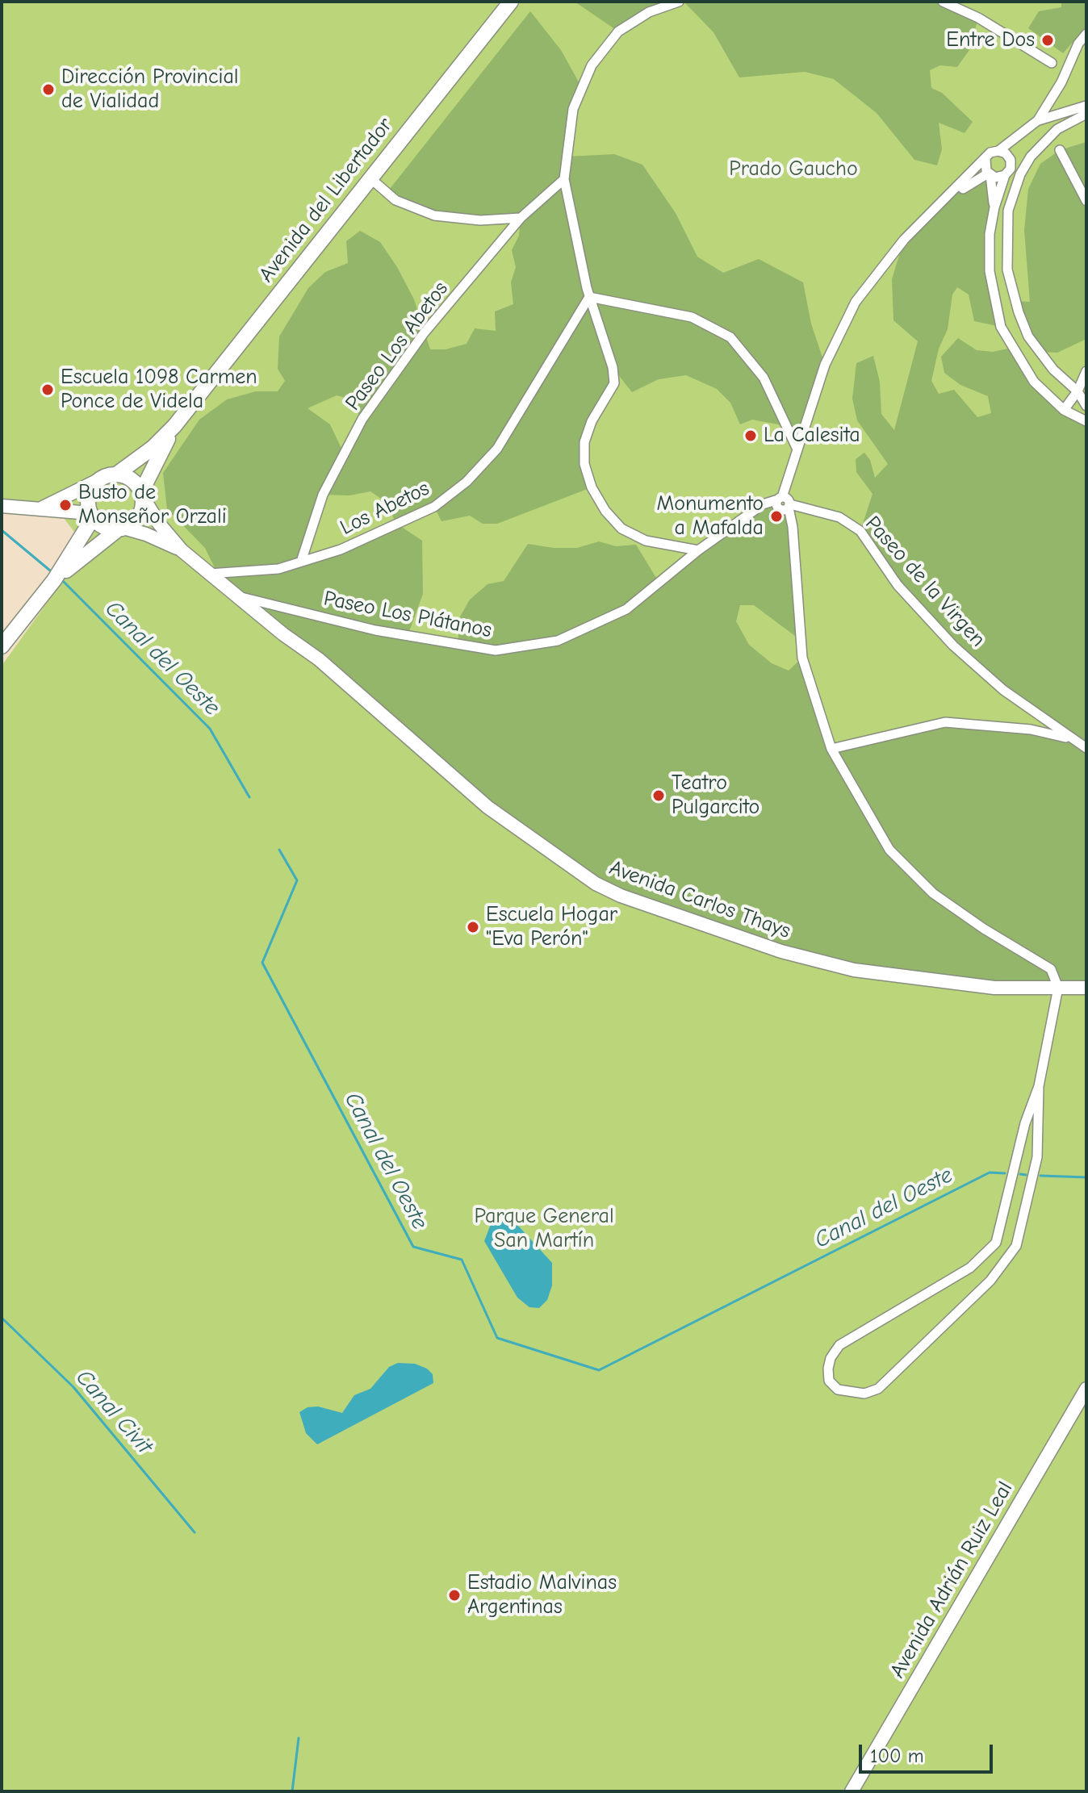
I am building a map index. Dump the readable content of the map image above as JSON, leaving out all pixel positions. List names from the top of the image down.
{
  "streets": {
    "main road": ["Avenida del Libertador"],
    "street": [
      "Paseo Los Abetos",
      "Los Abetos",
      "Paseo de la Virgen",
      "Paseo Los Plátanos",
      "Avenida Carlos Thays",
      "Avenida Adrián Ruiz Leal"
    ]
  },
  "crossings": [
    ["Avenida del Libertador", "Avenida Carlos Thays"],
    ["Paseo Los Abetos", "Los Abetos"],
    ["Los Abetos", "Avenida Carlos Thays"],
    ["Paseo de la Virgen", "Paseo Los Plátanos"],
    ["Paseo Los Plátanos", "Avenida Carlos Thays"]
  ],
  "water": ["Canal del Oeste", "Canal Civit"],
  "parks": ["Prado Gaucho", "Parque General San Martín"],
  "places": [
    "Entre Dos",
    "Dirección Provincial de Vialidad",
    "Escuela 1098 Carmen Ponce de Videla",
    "La Calesita",
    "Busto de Monseñor Orzali",
    "Monumento a Mafalda",
    "Teatro Pulgarcito",
    "Escuela Hogar \"Eva Perón\"",
    "Estadio Malvinas Argentinas"
  ],
  "scale_bar": "100 m"
}
